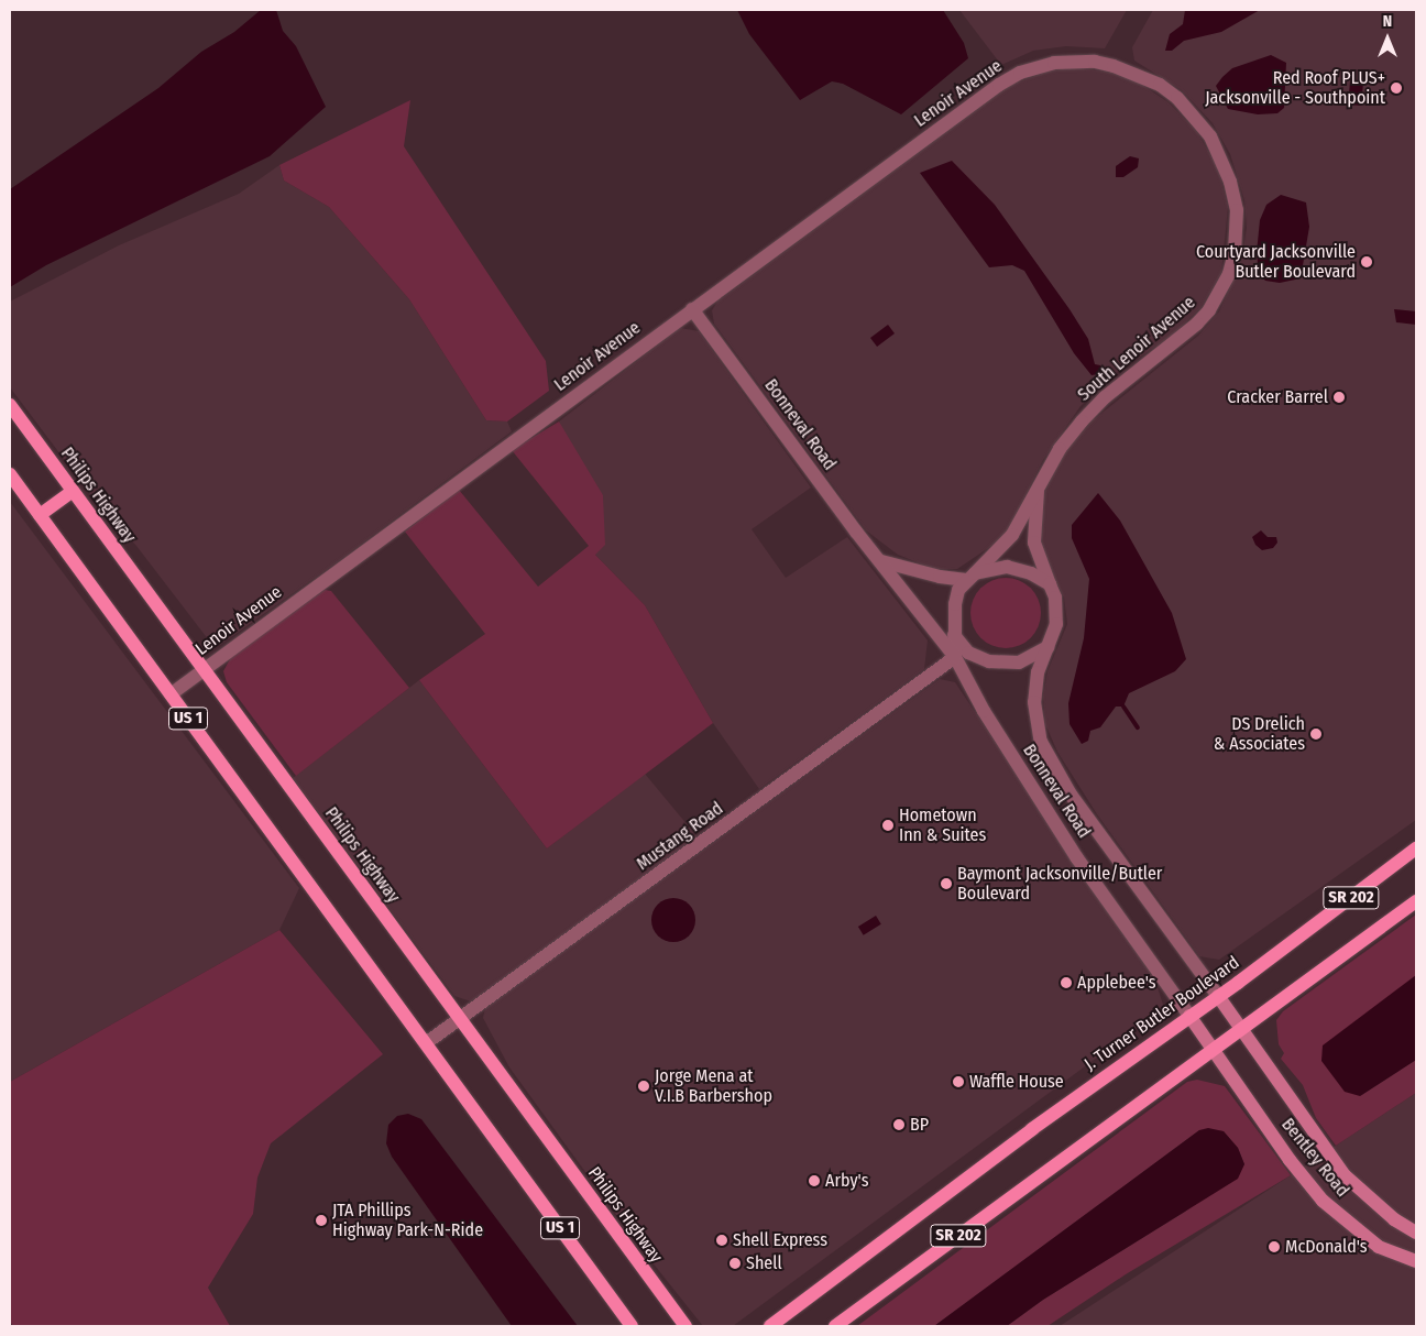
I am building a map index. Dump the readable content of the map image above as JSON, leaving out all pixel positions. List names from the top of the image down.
{
  "streets": {
    "main road": [
      "Philips Highway",
      "US 1",
      "SR 202",
      "J. Turner Butler Boulevard"
    ],
    "street": [
      "Lenoir Avenue",
      "South Lenoir Avenue",
      "Bonneval Road",
      "Mustang Road",
      "Bentley Road"
    ]
  },
  "crossings": [
    ["Lenoir Avenue", "South Lenoir Avenue"],
    ["Lenoir Avenue", "Bonneval Road"],
    ["Lenoir Avenue", "Philips Highway"],
    ["Lenoir Avenue", "US 1"],
    ["South Lenoir Avenue", "Bonneval Road"],
    ["Bonneval Road", "Mustang Road"],
    ["Bonneval Road", "SR 202"],
    ["Bonneval Road", "J. Turner Butler Boulevard"],
    ["Bonneval Road", "Bentley Road"],
    ["Philips Highway", "Mustang Road"],
    ["US 1", "Mustang Road"],
    ["SR 202", "Bentley Road"]
  ],
  "places": [
    "Red Roof PLUS+ Jacksonville - Southpoint",
    "Courtyard Jacksonville Butler Boulevard",
    "Cracker Barrel",
    "DS Drelich & Associates",
    "Hometown Inn & Suites",
    "Baymont Jacksonville/Butler Boulevard",
    "Applebee's",
    "Waffle House",
    "Jorge Mena at V.I.B Barbershop",
    "BP",
    "Arby's",
    "JTA Phillips Highway Park-N-Ride",
    "Shell Express",
    "McDonald's",
    "Shell"
  ],
  "north": "top"
}
